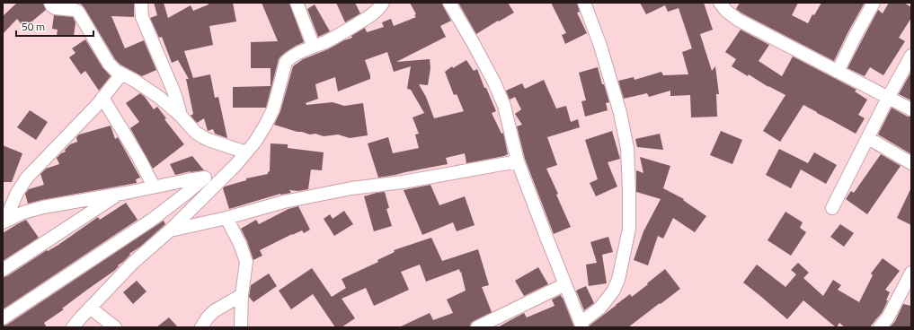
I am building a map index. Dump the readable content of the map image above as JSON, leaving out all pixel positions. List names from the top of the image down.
{
  "scale_bar": "50 m"
}
